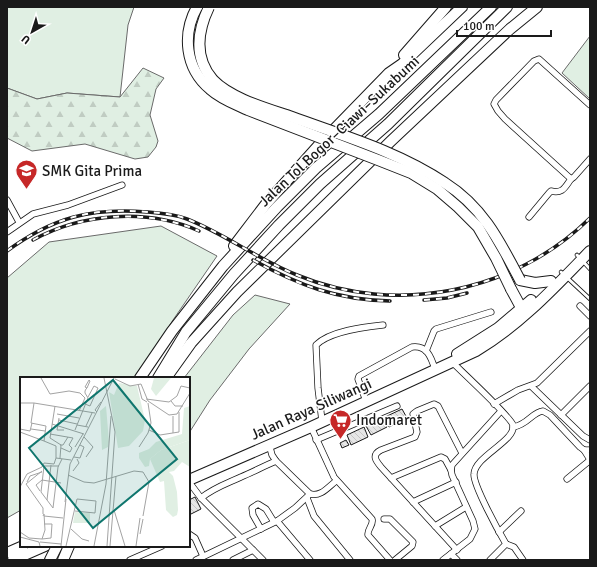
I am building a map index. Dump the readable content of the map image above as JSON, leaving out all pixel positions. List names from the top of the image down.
{
  "streets": {
    "highway": ["Jalan Tol Bogor–Ciawi–Sukabumi", "Jalan Raya Siliwangi"]
  },
  "places": {
    "school or university": ["SMK Gita Prima"],
    "supermarket": ["Indomaret"]
  },
  "scale_bar": "100 m",
  "north": "bottom left"
}
